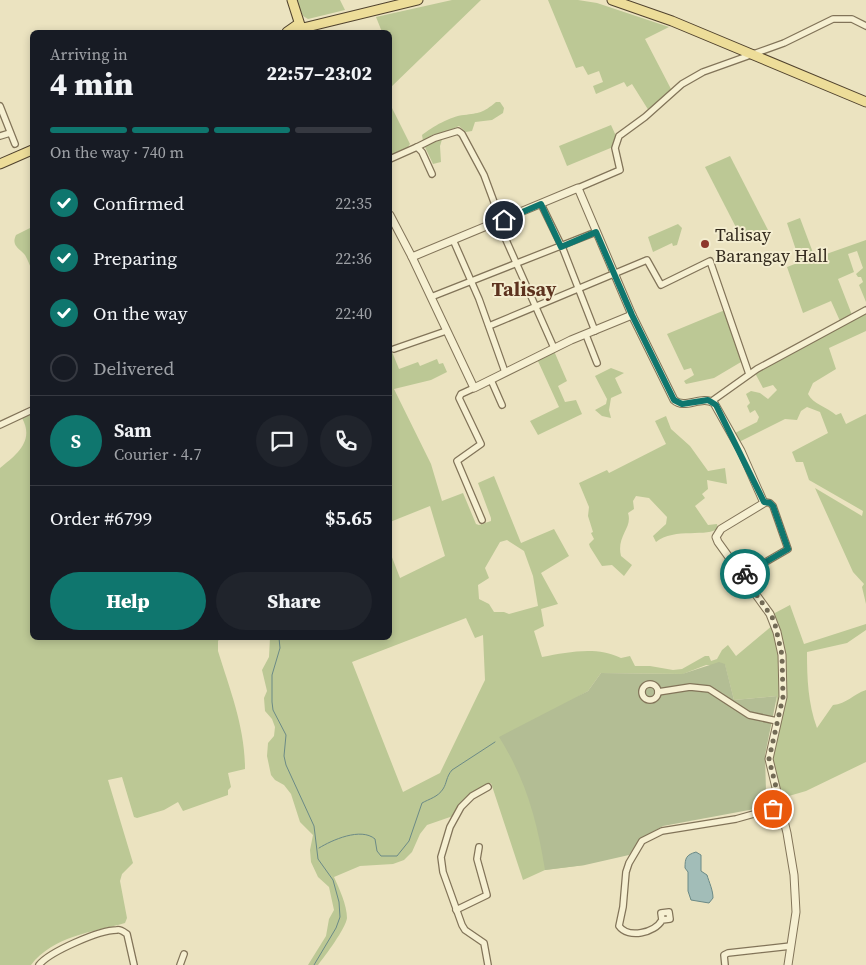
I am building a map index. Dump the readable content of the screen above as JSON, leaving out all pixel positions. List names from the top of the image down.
{
  "districts": ["Talisay"],
  "places": ["Talisay Barangay Hall"],
  "page": {
    "heading": ["4 min", "Arriving in", "22:57–23:02"],
    "panel": [
      "Sam",
      "Courier · 4.7",
      "Order #6799",
      "$5.65"
    ],
    "bar": "On the way · 740 m",
    "list": [
      ["Confirmed", "22:35"],
      ["Preparing", "22:36"],
      ["On the way", "22:40"],
      "Delivered"
    ],
    "round": "S",
    "buttons": ["Help", "Share"]
  }
}
